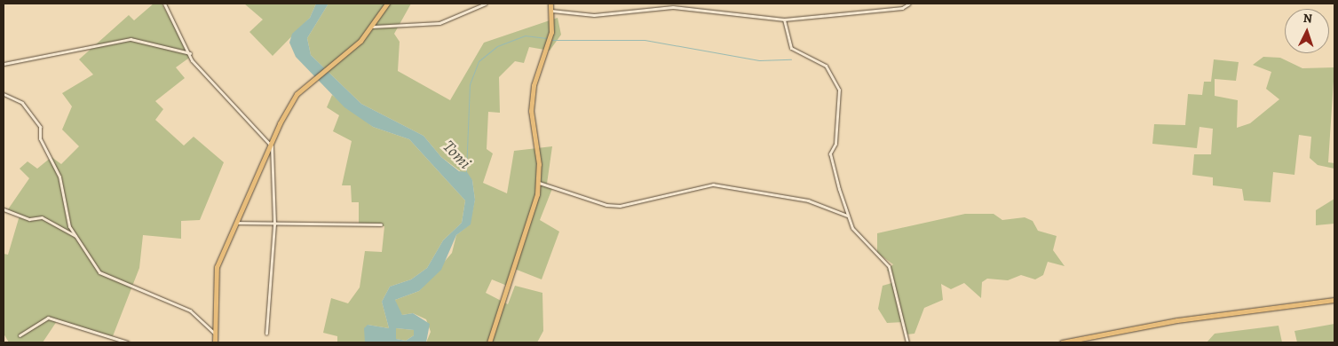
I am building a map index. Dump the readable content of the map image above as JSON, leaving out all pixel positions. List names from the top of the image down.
{
  "water": ["Tomi"],
  "north": "top"
}
